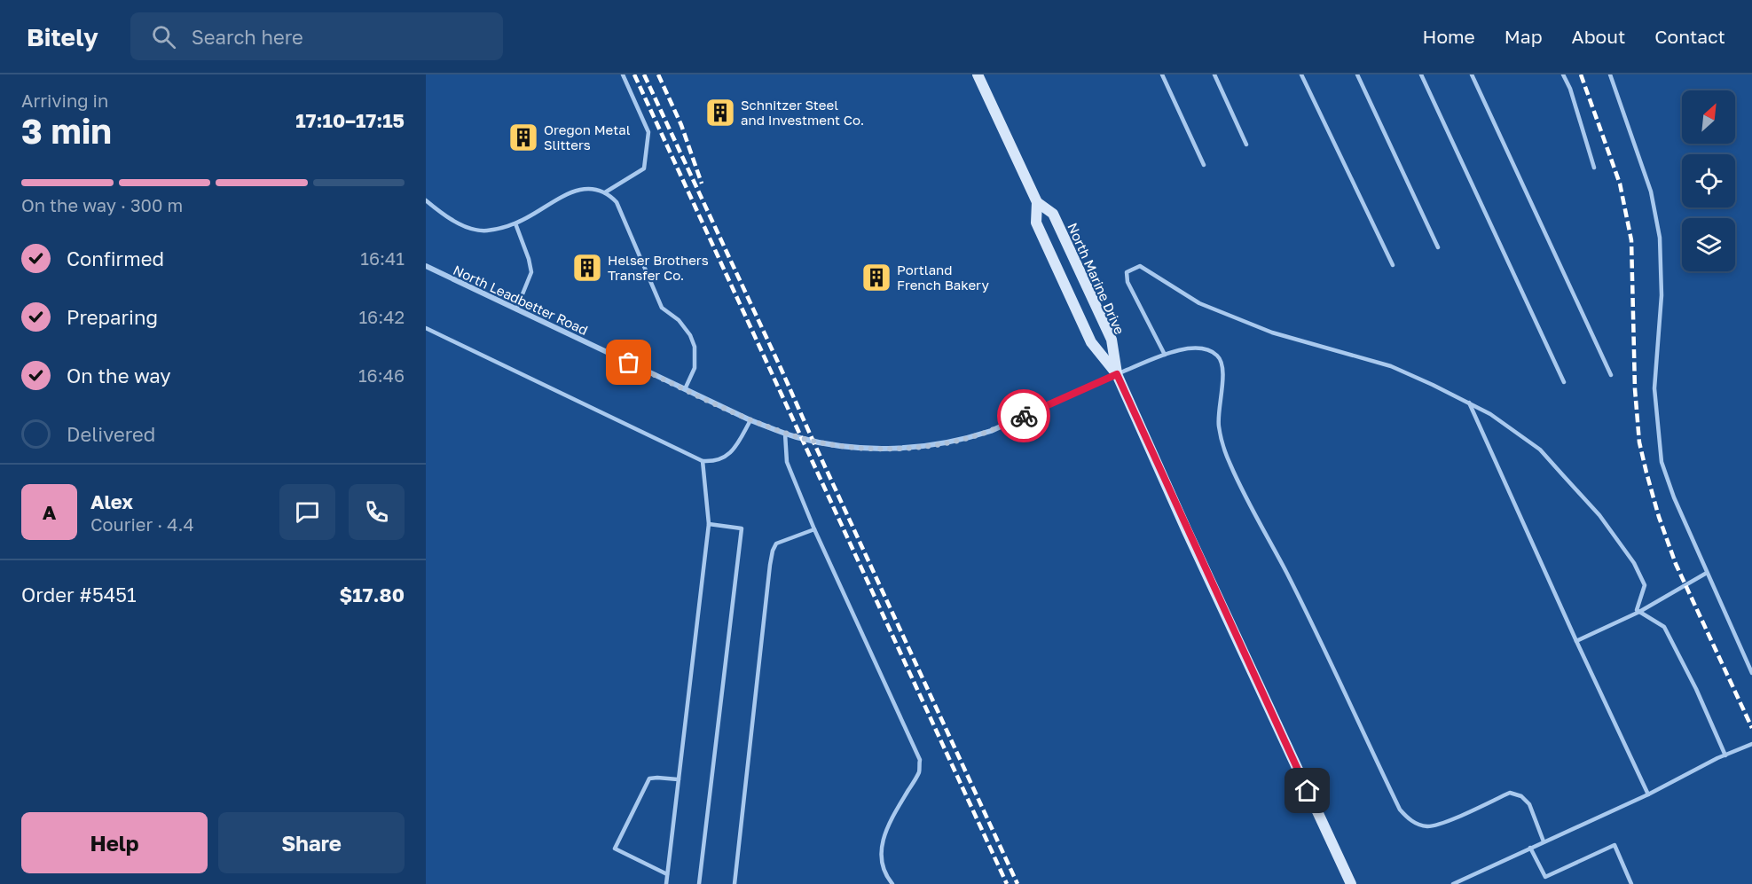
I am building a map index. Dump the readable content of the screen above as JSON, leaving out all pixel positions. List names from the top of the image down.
{
  "streets": {
    "main road": ["North Marine Drive"],
    "street": ["North Leadbetter Road"]
  },
  "crossings": [
    ["North Marine Drive", "North Leadbetter Road"]
  ],
  "places": {
    "building": [
      "Schnitzer Steel and Investment Co.",
      "Oregon Metal Slitters",
      "Helser Brothers Transfer Co.",
      "Portland French Bakery"
    ]
  },
  "north": "top right",
  "page": {
    "header": "Bitely",
    "search": "Search here",
    "nav": [
      "Home",
      "Map",
      "About",
      "Contact"
    ],
    "heading": ["3 min", "Arriving in", "17:10–17:15"],
    "panel": [
      "Alex",
      "Courier · 4.4",
      "Order #5451",
      "$17.80"
    ],
    "bar": "On the way · 300 m",
    "list": [
      ["Confirmed", "16:41"],
      ["Preparing", "16:42"],
      ["On the way", "16:46"],
      "Delivered"
    ],
    "round": "A",
    "buttons": ["Help", "Share"]
  }
}
